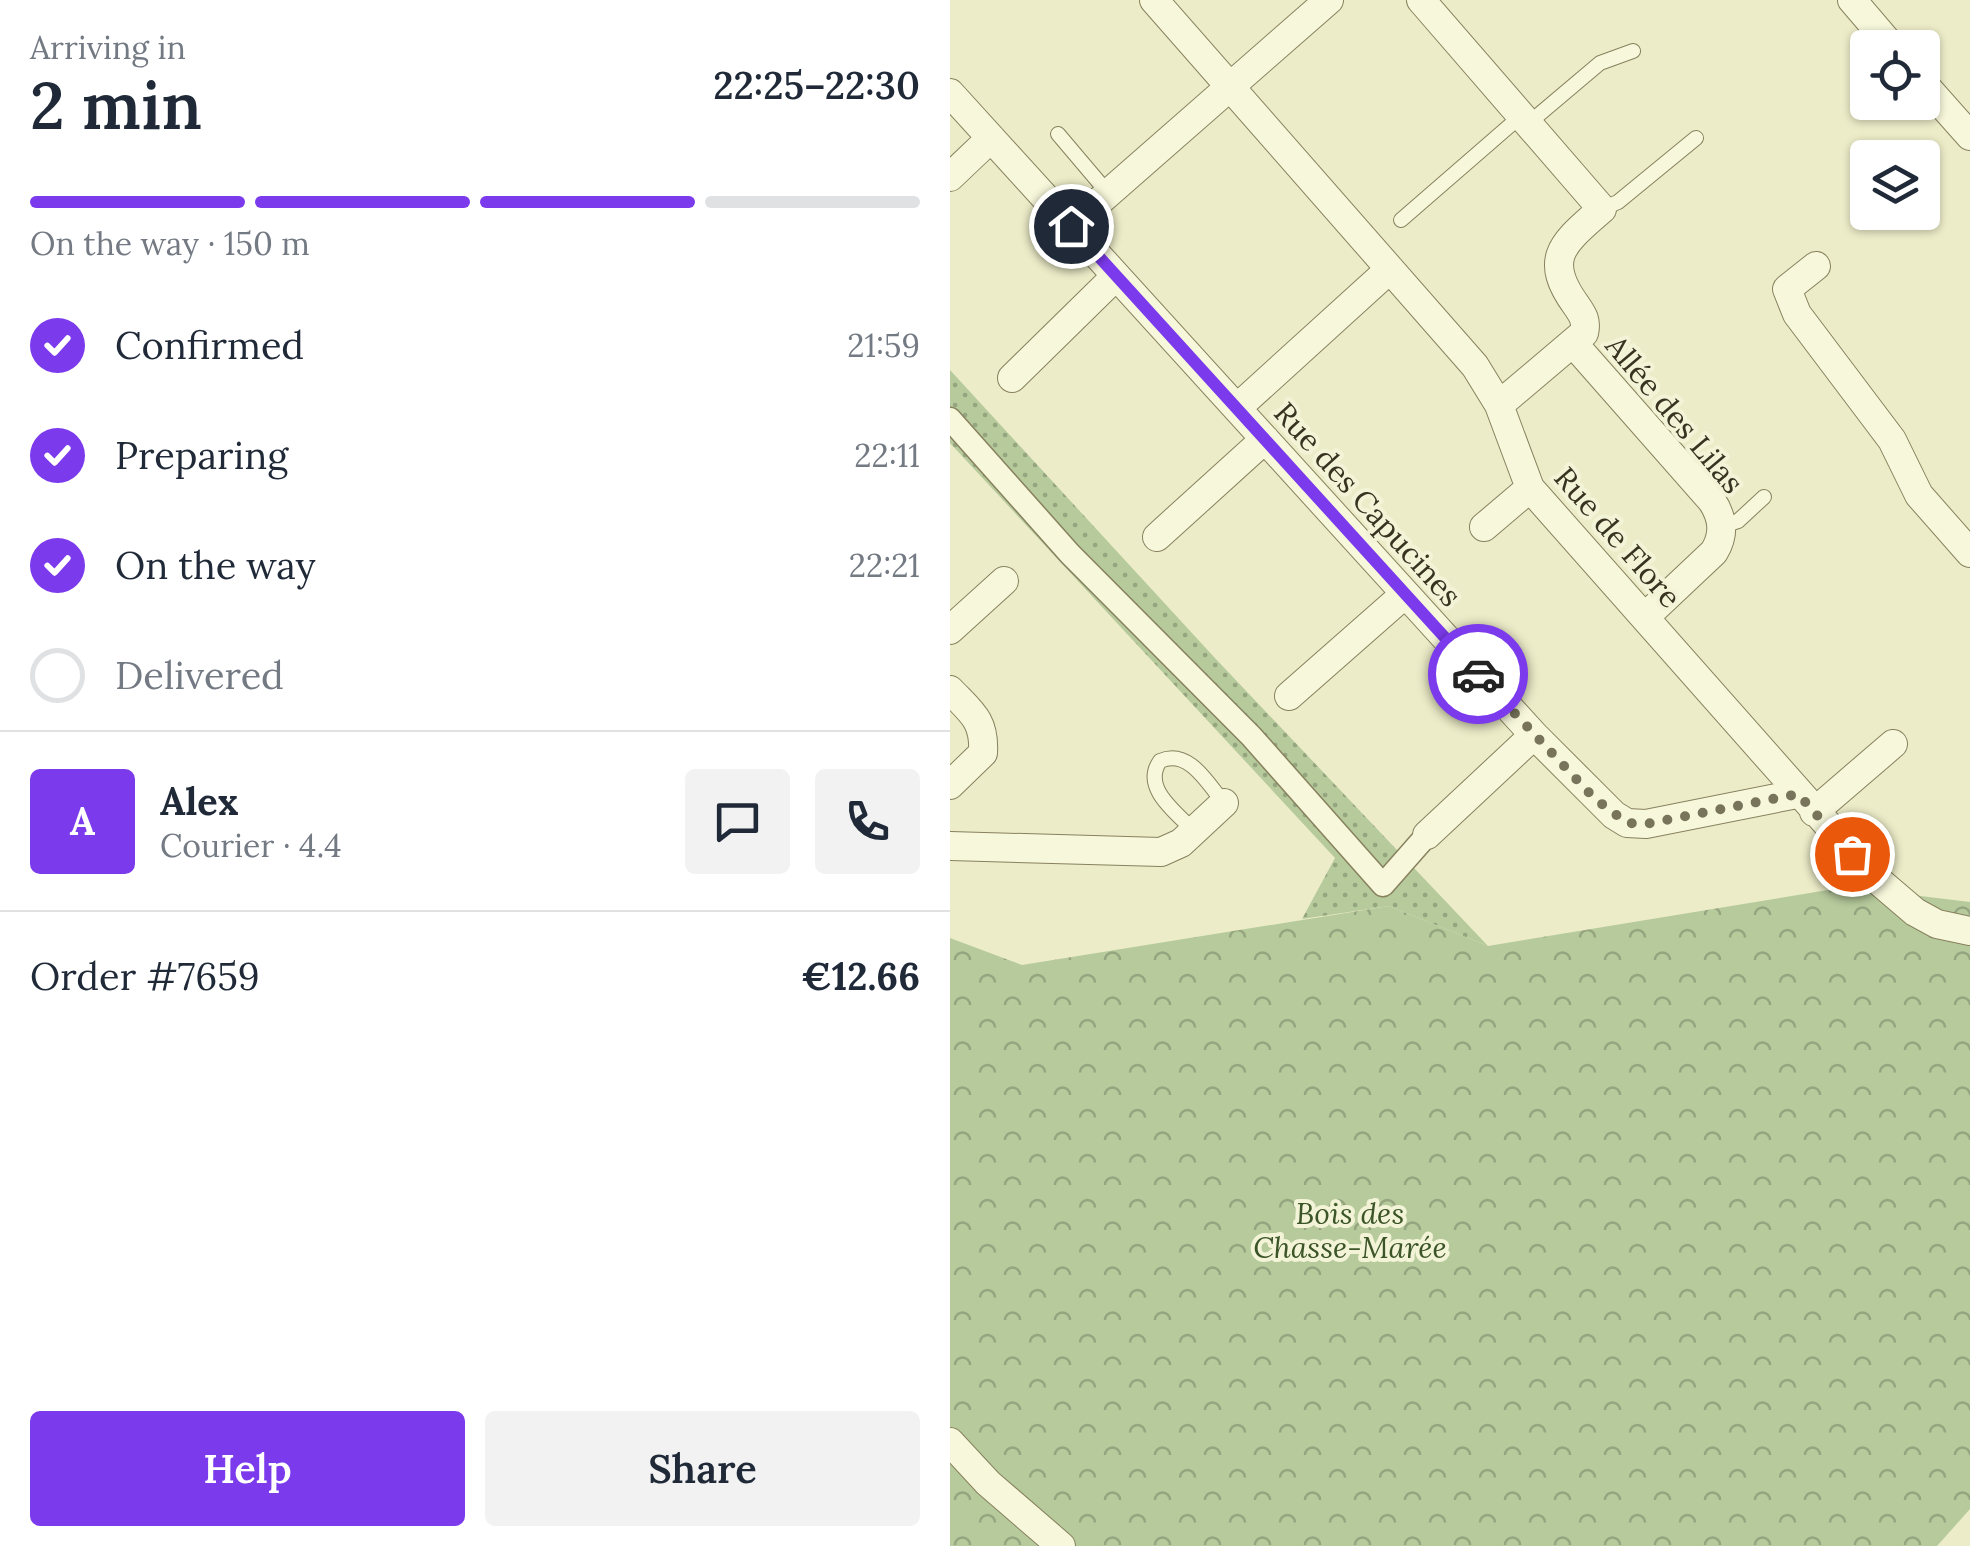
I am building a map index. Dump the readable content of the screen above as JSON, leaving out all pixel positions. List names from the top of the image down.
{
  "streets": {
    "street": ["Allée des Lilas", "Rue des Capucines", "Rue de Flore"]
  },
  "crossings": [
    ["Allée des Lilas", "Rue de Flore"],
    ["Rue des Capucines", "Rue de Flore"]
  ],
  "parks": ["Bois des Chasse-Marée"],
  "page": {
    "heading": ["2 min", "Arriving in", "22:25–22:30"],
    "panel": [
      "Alex",
      "Courier · 4.4",
      "Order #7659",
      "€12.66"
    ],
    "bar": "On the way · 150 m",
    "list": [
      ["Confirmed", "21:59"],
      ["Preparing", "22:11"],
      ["On the way", "22:21"],
      "Delivered"
    ],
    "round": "A",
    "buttons": ["Help", "Share"]
  }
}
